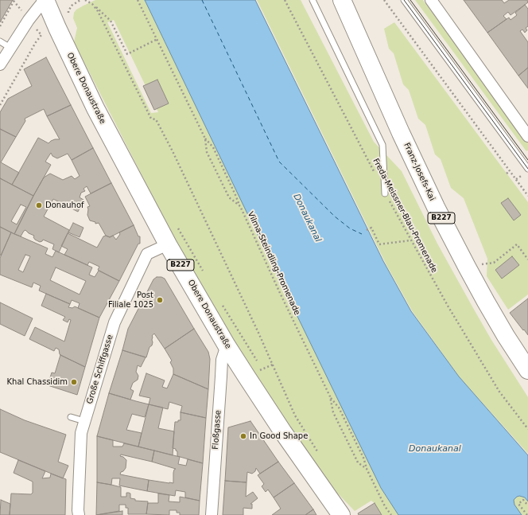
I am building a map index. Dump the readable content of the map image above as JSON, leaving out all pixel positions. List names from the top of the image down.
{
  "streets": {
    "main road": ["Obere Donaustraße", "Franz-Josefs-Kai", "B227"],
    "street": ["Große Schiffgasse", "Floßgasse"],
    "path": ["Freda-Meissner-Blau-Promenade", "Vilma-Steindling-Promenade"]
  },
  "crossings": [
    ["Obere Donaustraße", "Große Schiffgasse"],
    ["Obere Donaustraße", "Floßgasse"]
  ],
  "water": ["Donaukanal"],
  "places": [
    "Donauhof",
    "Post Filiale 1025",
    "Khal Chassidim",
    "In Good Shape"
  ]
}
